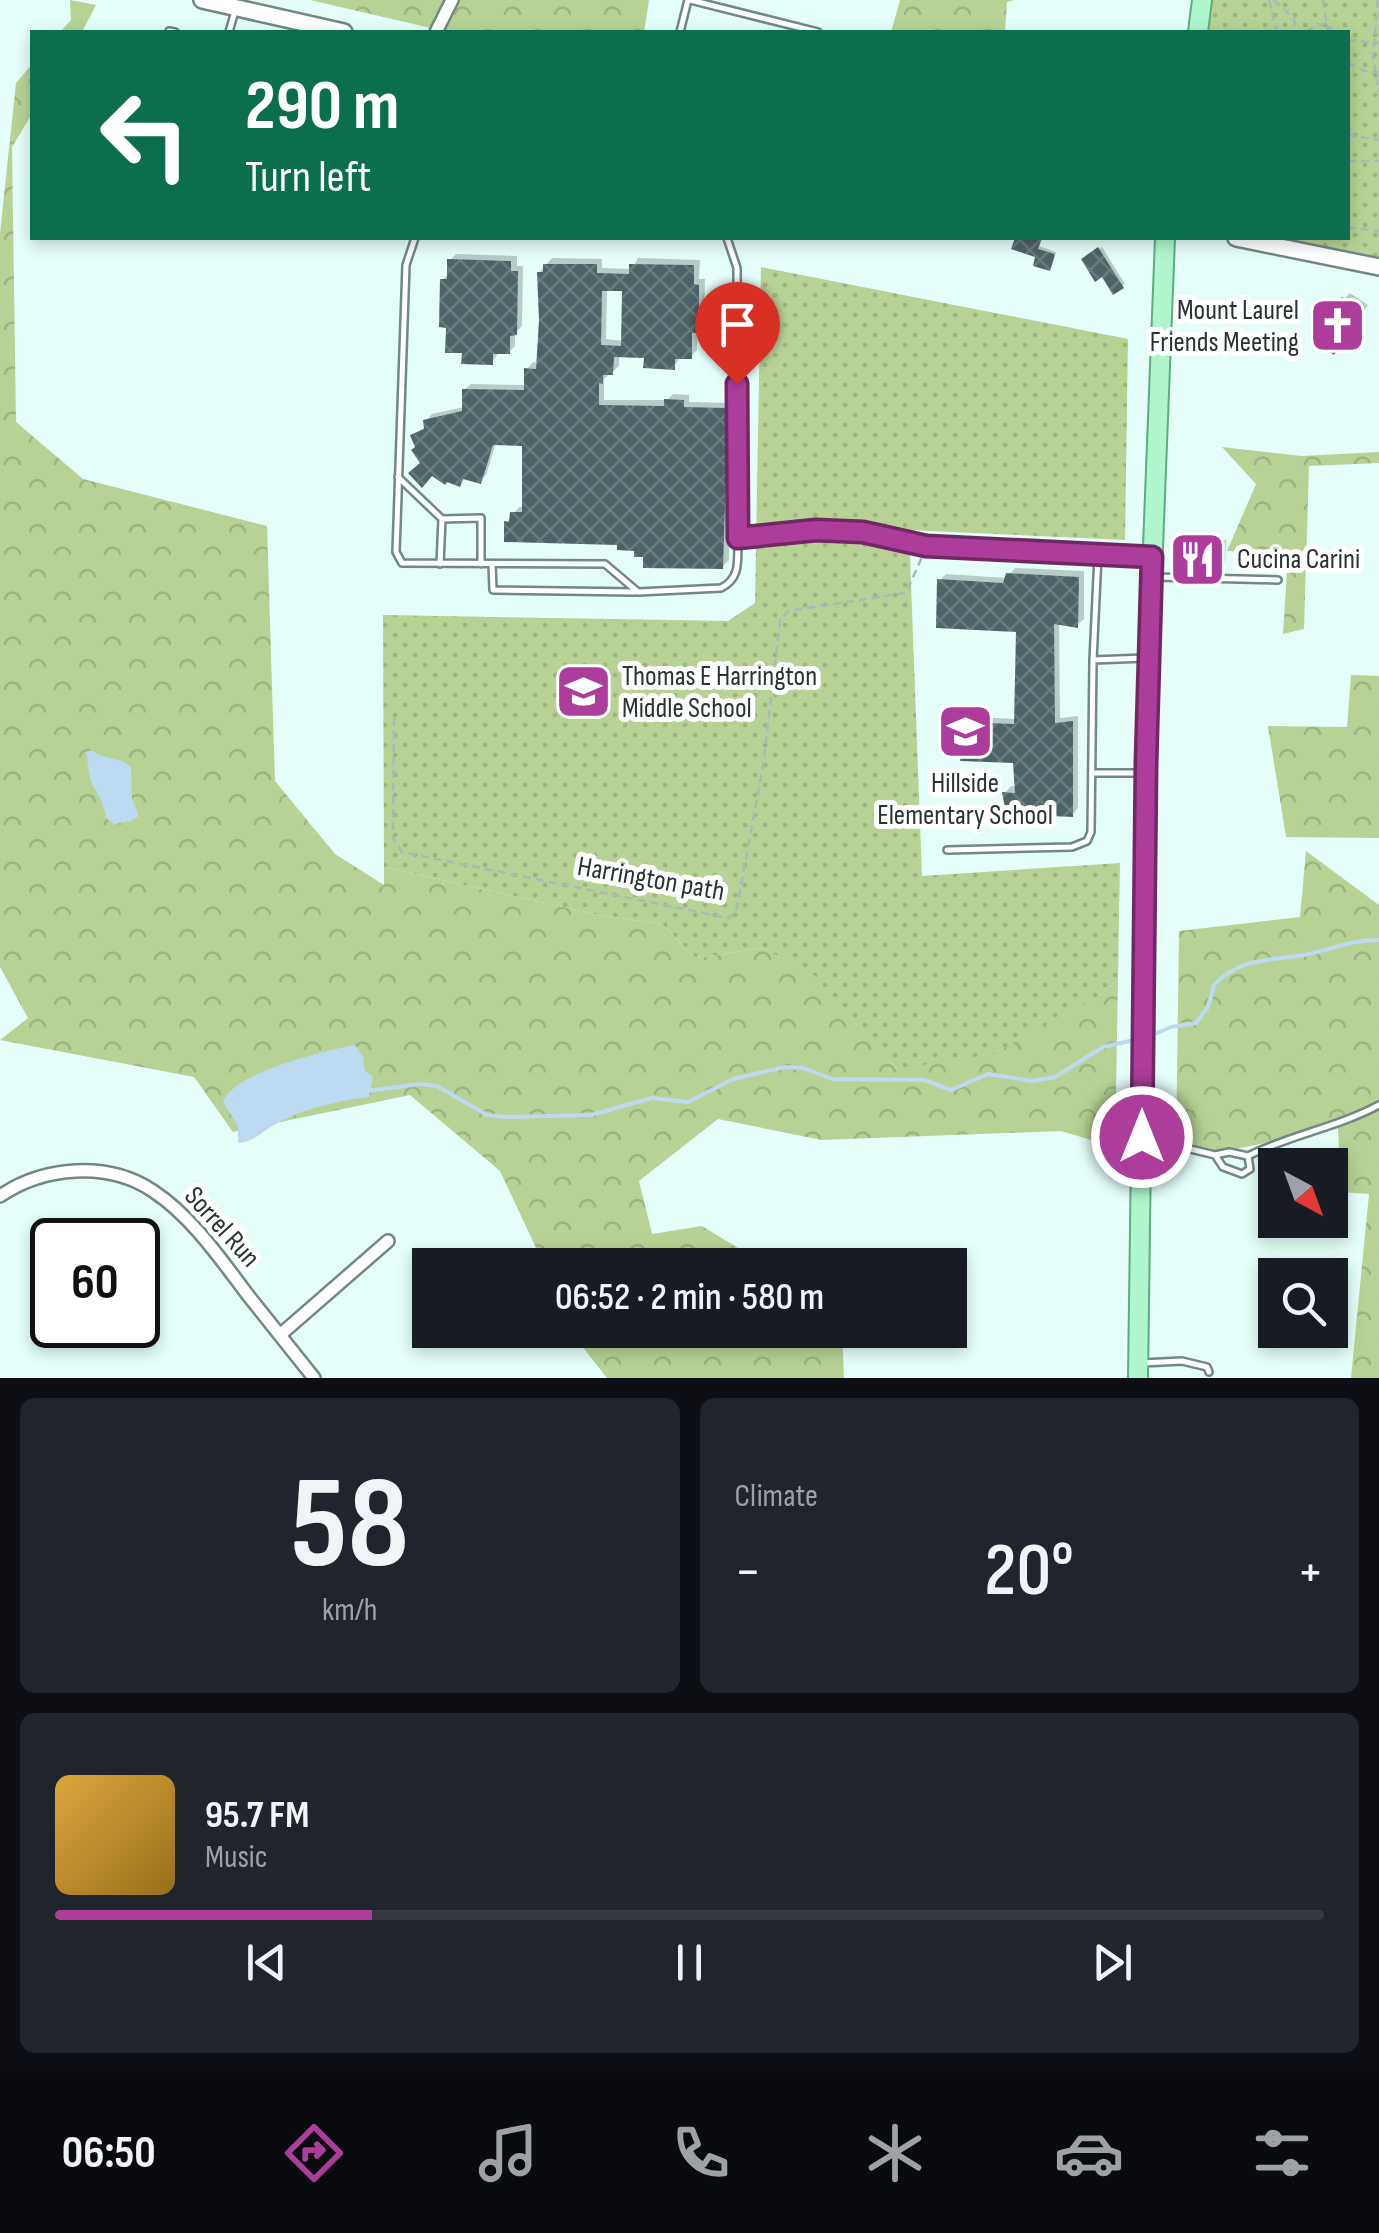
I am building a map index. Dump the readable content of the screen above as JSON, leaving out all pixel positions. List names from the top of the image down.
{
  "streets": {
    "street": ["Sorrel Run"],
    "path": ["Harrington path"]
  },
  "places": {
    "church": ["Mount Laurel Friends Meeting"],
    "restaurant": ["Cucina Carini"],
    "school or university": ["Thomas E Harrington Middle School", "Hillside Elementary School"]
  },
  "north": "bottom right",
  "page": {
    "turn": ["290 m", "Turn left"],
    "limit": "60",
    "trip": "06:52 · 2 min · 580 m",
    "tile": [
      ["58", "km/h"],
      "Climate"
    ],
    "heat": ["−", "20°", "+"],
    "song": ["95.7 FM", "Music"],
    "tabs": "06:50"
  }
}
